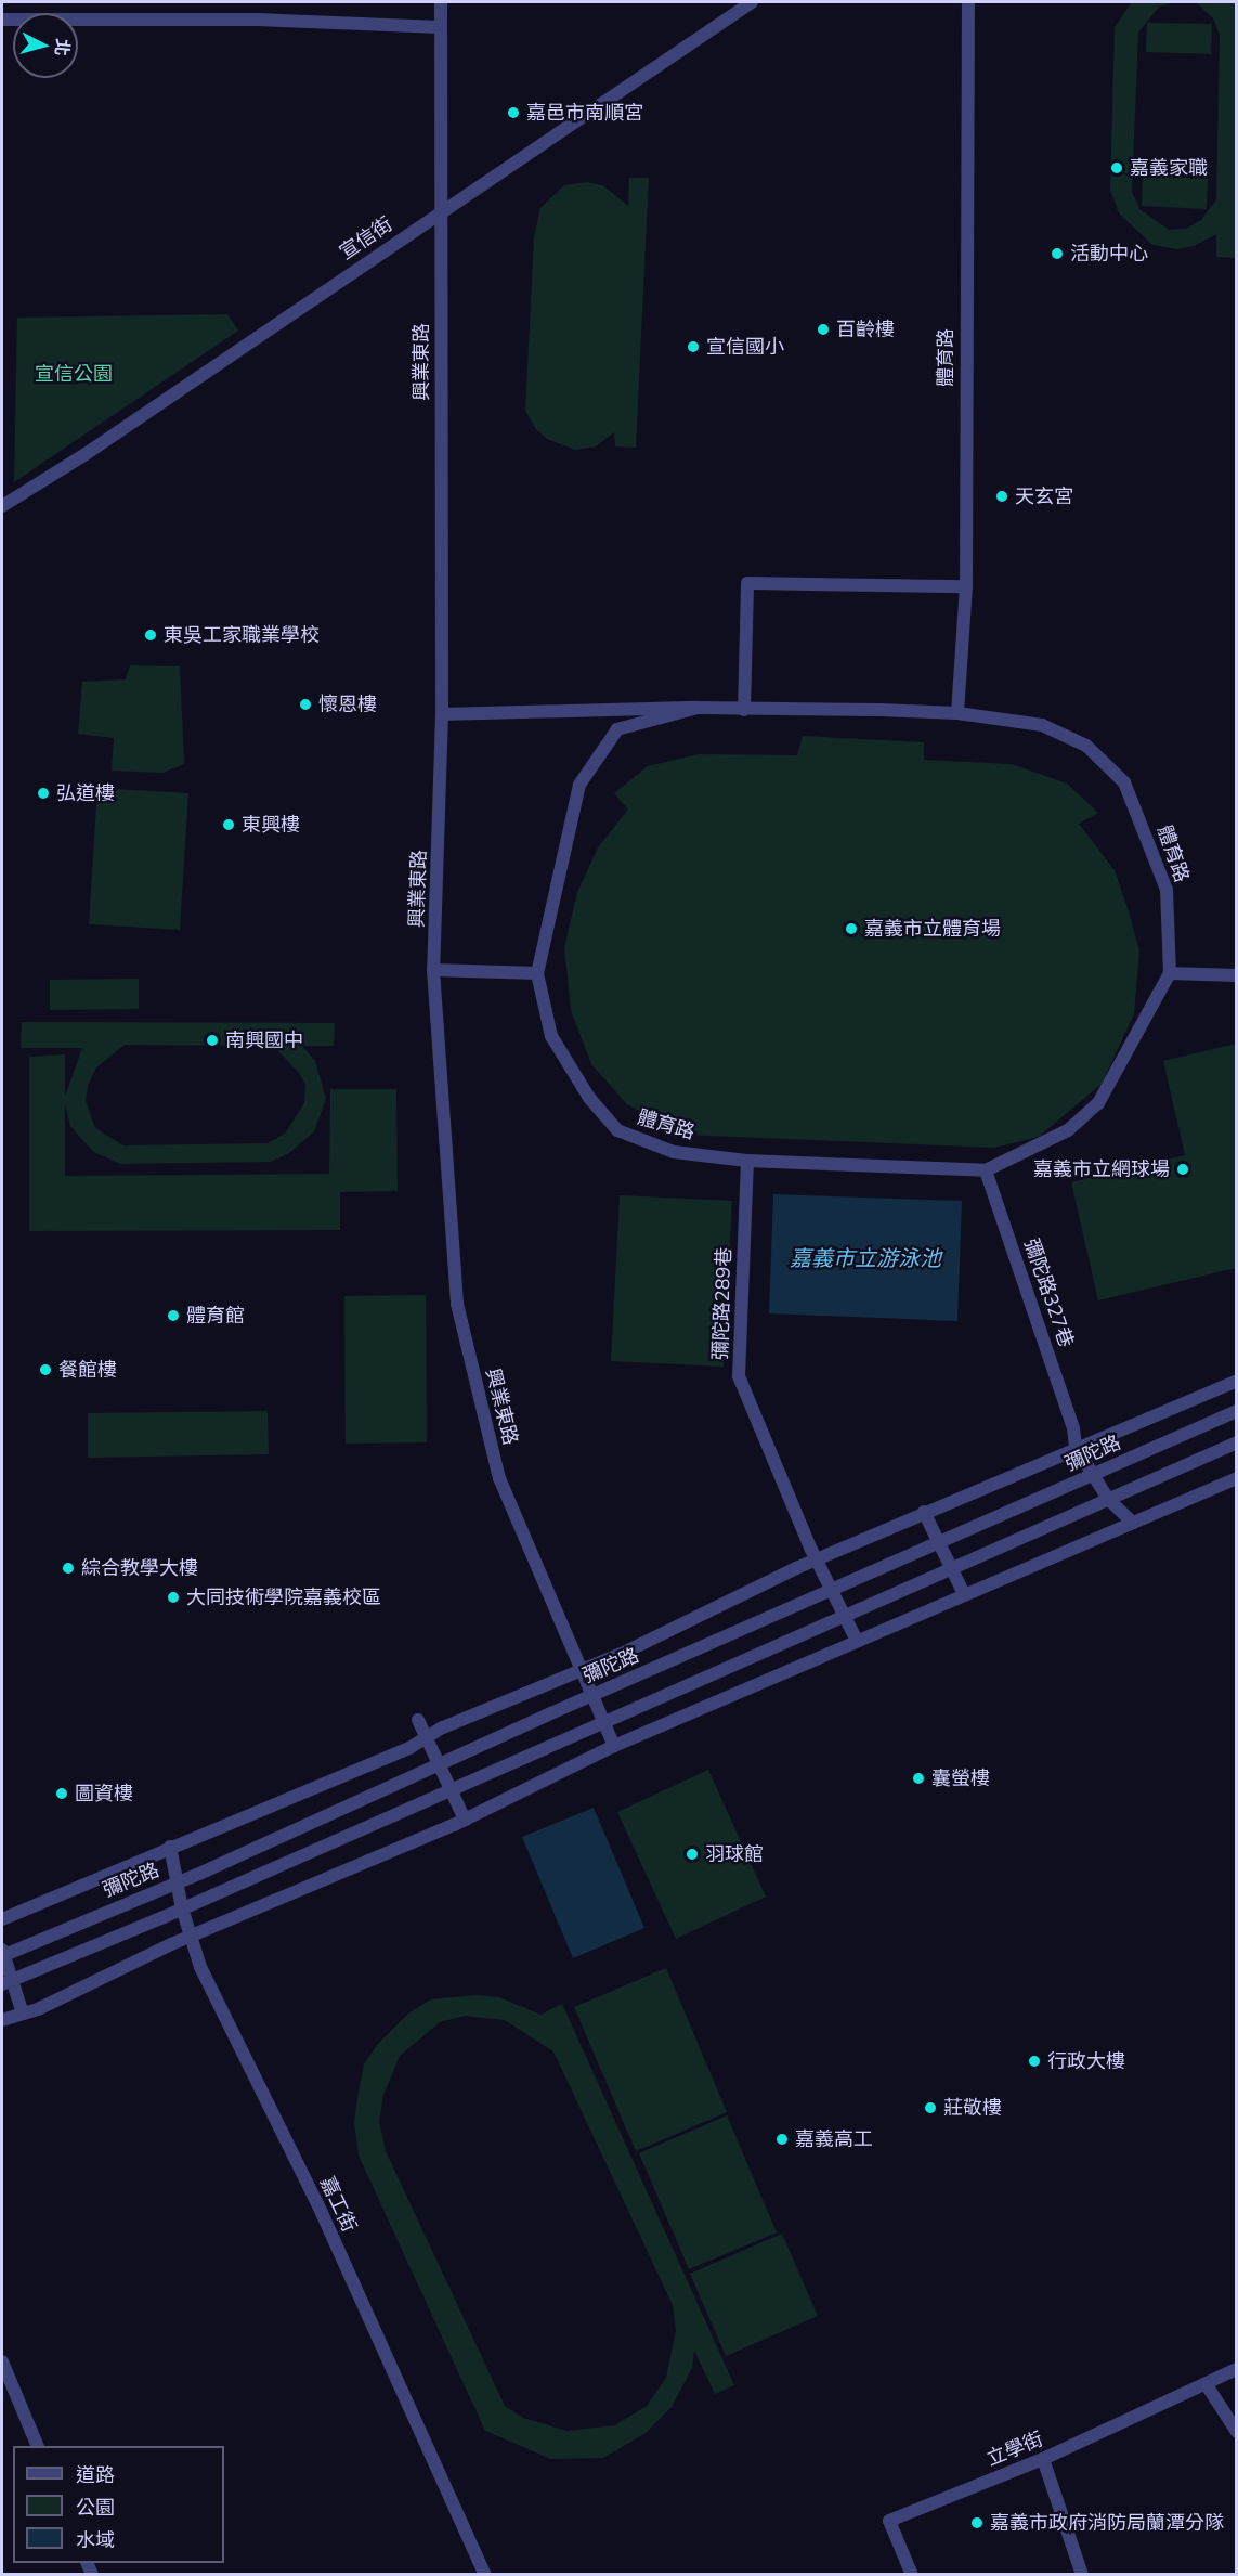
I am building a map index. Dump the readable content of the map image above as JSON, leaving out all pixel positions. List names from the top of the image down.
{
  "streets": {
    "street": [
      "宣信街",
      "體育路",
      "興業東路",
      "彌陀路327巷",
      "彌陀路289巷",
      "彌陀路",
      "嘉工街",
      "立學街"
    ]
  },
  "crossings": [
    ["宣信街", "興業東路"],
    ["體育路", "興業東路"],
    ["體育路", "彌陀路327巷"],
    ["體育路", "彌陀路289巷"],
    ["興業東路", "彌陀路"],
    ["彌陀路327巷", "彌陀路"],
    ["彌陀路289巷", "彌陀路"],
    ["彌陀路", "嘉工街"]
  ],
  "water": ["嘉義市立游泳池"],
  "parks": ["宣信公園"],
  "places": [
    "嘉邑市南順宮",
    "嘉義家職",
    "活動中心",
    "百齡樓",
    "宣信國小",
    "天玄宮",
    "東吳工家職業學校",
    "懷恩樓",
    "弘道樓",
    "東興樓",
    "嘉義市立體育場",
    "南興國中",
    "嘉義市立網球場",
    "體育館",
    "餐館樓",
    "綜合教學大樓",
    "大同技術學院嘉義校區",
    "囊螢樓",
    "圖資樓",
    "羽球館",
    "行政大樓",
    "莊敬樓",
    "嘉義高工",
    "嘉義市政府消防局蘭潭分隊"
  ],
  "legend": ["道路", "公園", "水域"],
  "north": "right"
}
